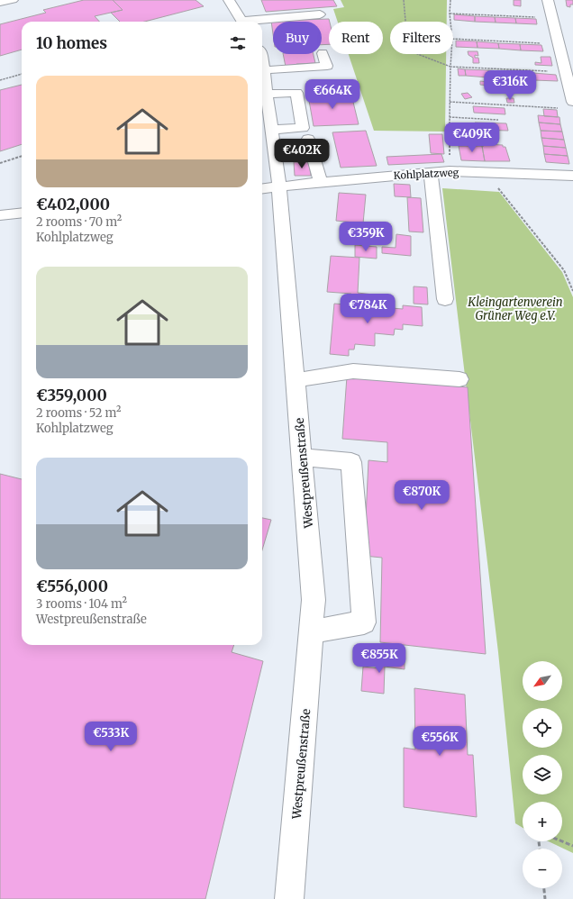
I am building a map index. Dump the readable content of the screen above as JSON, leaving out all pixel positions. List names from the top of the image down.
{
  "streets": {
    "street": ["Kohlplatzweg", "Westpreußenstraße"]
  },
  "crossings": [
    ["Kohlplatzweg", "Westpreußenstraße"]
  ],
  "parks": ["Kleingartenverein Grüner Weg e.V."],
  "north": "bottom left",
  "page": {
    "chip": ["Buy", "Rent", "Filters"],
    "heading": "10 homes",
    "list": [
      {
        "name": "€402,000",
        "note": "2 rooms · 70 m² · Kohlplatzweg"
      },
      {
        "name": "€359,000",
        "note": "2 rooms · 52 m² · Kohlplatzweg"
      },
      {
        "name": "€556,000",
        "note": "3 rooms · 104 m² · Westpreußenstraße"
      }
    ],
    "price": [
      "€316K",
      "€664K",
      "€409K",
      "€402K",
      "€359K",
      "€784K",
      "€870K",
      "€855K",
      "€533K",
      "€556K"
    ],
    "map_buttons": ["+", "−"]
  }
}
